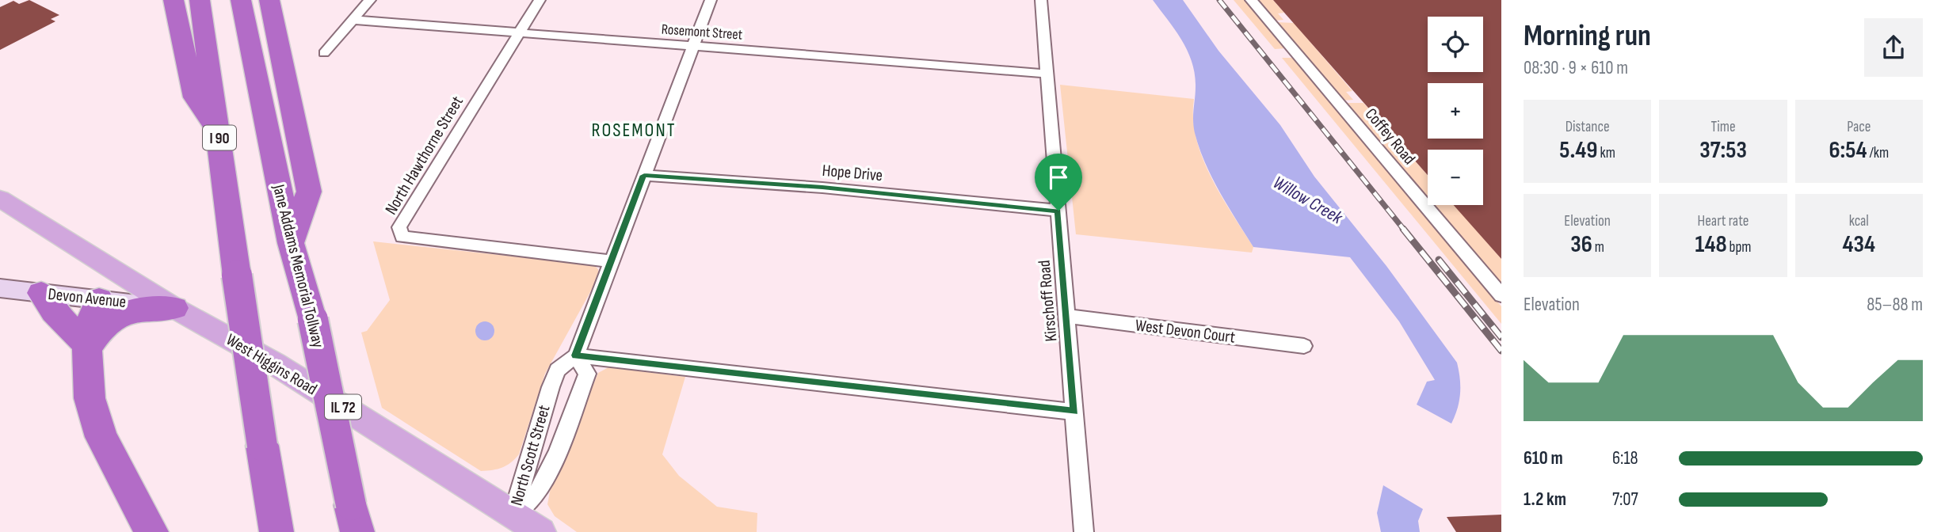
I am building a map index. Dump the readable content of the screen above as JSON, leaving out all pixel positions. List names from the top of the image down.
{
  "streets": {
    "highway": ["I 90", "Jane Addams Memorial Tollway"],
    "main road": ["Devon Avenue", "West Higgins Road", "IL 72"],
    "street": [
      "Rosemont Street",
      "Coffey Road",
      "North Hawthorne Street",
      "Hope Drive",
      "Kirschoff Road",
      "West Devon Court",
      "North Scott Street"
    ]
  },
  "crossings": [
    ["Rosemont Street", "North Hawthorne Street"],
    ["Rosemont Street", "Kirschoff Road"],
    ["Rosemont Street", "North Scott Street"],
    ["North Hawthorne Street", "North Scott Street"],
    ["Hope Drive", "Kirschoff Road"],
    ["Hope Drive", "North Scott Street"],
    ["Devon Avenue", "West Higgins Road"],
    ["Kirschoff Road", "West Devon Court"],
    ["West Higgins Road", "North Scott Street"]
  ],
  "districts": ["ROSEMONT"],
  "water": ["Willow Creek"],
  "page": {
    "heading": ["Morning run", "08:30 · 9 × 610 m"],
    "map_buttons": ["+", "−"],
    "stats": [
      ["Distance", "5.49 km"],
      ["Time", "37:53"],
      ["Pace", "6:54 /km"],
      ["Elevation", "36 m"],
      ["Heart rate", "148 bpm"],
      ["kcal", "434"]
    ],
    "chart": ["Elevation", "85–88 m"],
    "list": [
      {
        "name": "610 m",
        "note": "6:18"
      },
      {
        "name": "1.2 km",
        "note": "7:07"
      }
    ]
  }
}
